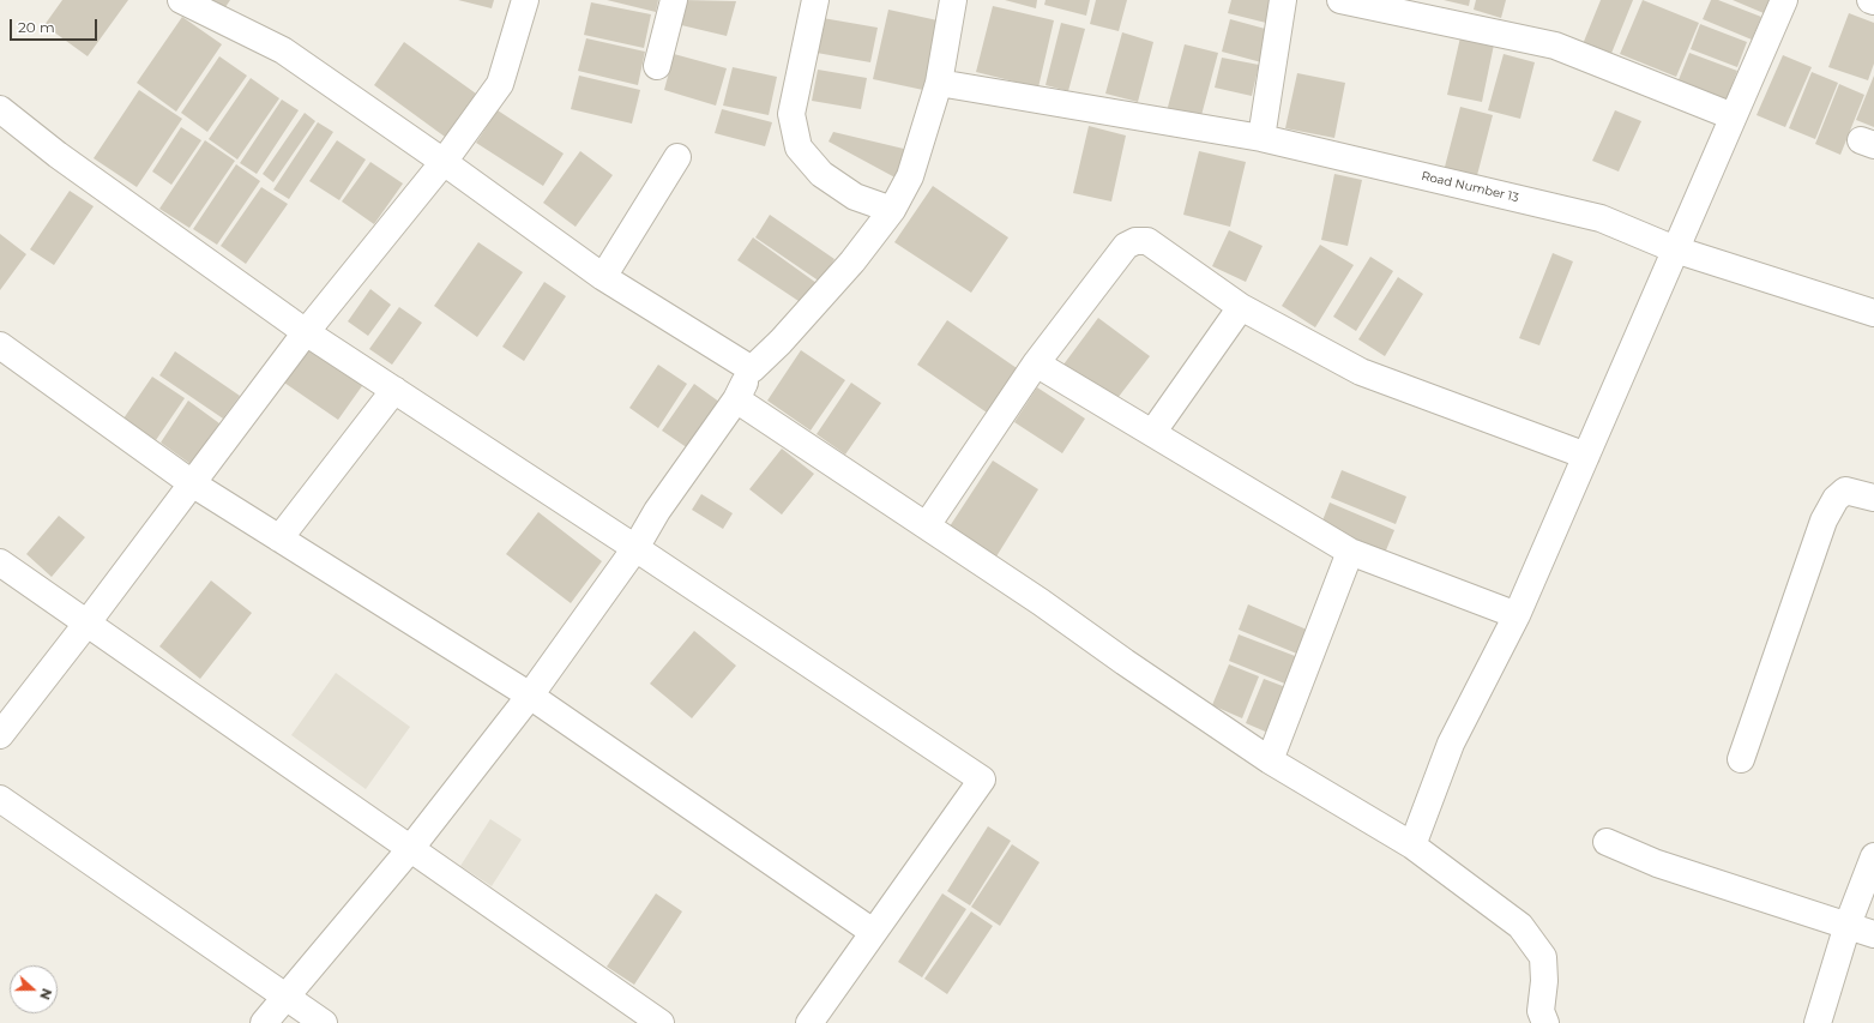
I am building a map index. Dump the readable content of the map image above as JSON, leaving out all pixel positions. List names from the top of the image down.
{
  "streets": {
    "street": ["Road Number 13"]
  },
  "scale_bar": "20 m",
  "north": "right"
}
